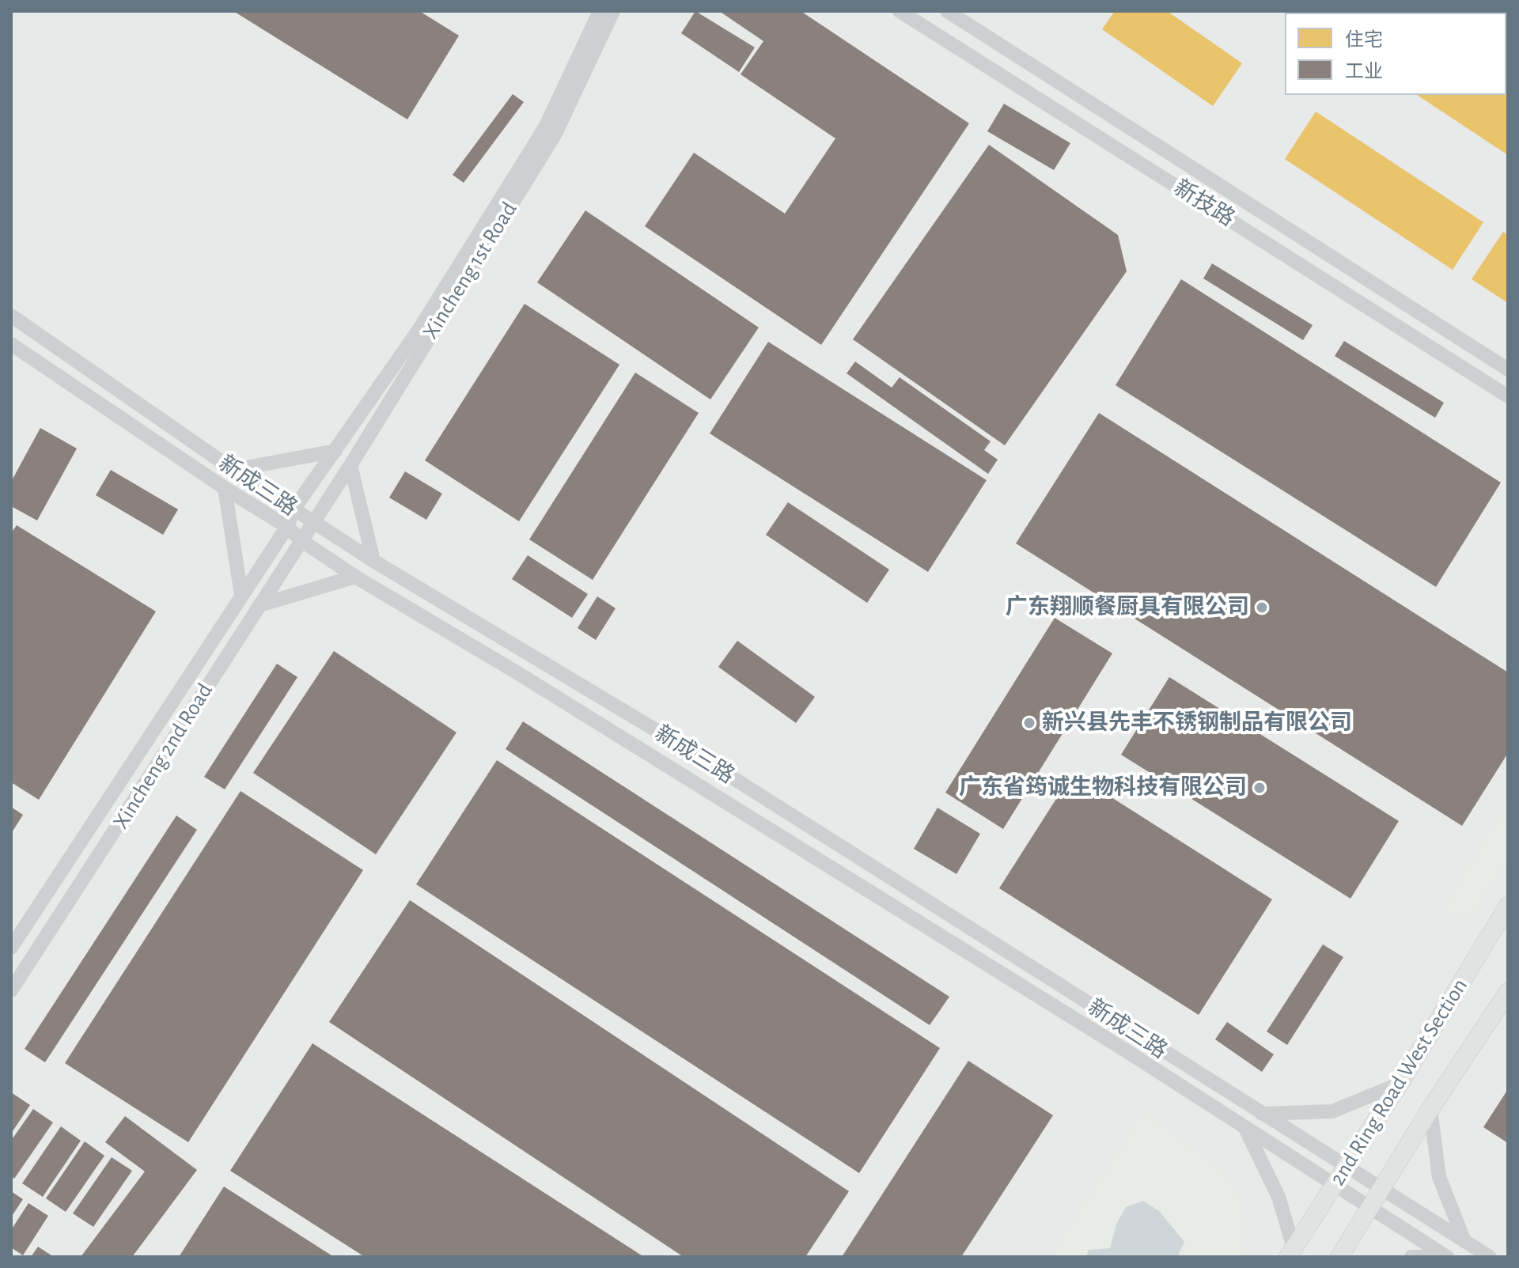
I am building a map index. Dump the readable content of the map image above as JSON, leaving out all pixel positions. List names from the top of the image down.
{
  "streets": {
    "main road": ["2nd Ring Road West Section"],
    "street": [
      "新技路",
      "Xincheng 1st Road",
      "新成三路",
      "Xincheng 2nd Road"
    ]
  },
  "crossings": [
    ["Xincheng 1st Road", "新成三路"],
    ["Xincheng 1st Road", "Xincheng 2nd Road"],
    ["新成三路", "Xincheng 2nd Road"],
    ["新成三路", "2nd Ring Road West Section"]
  ],
  "places": ["广东翔顺餐厨具有限公司", "新兴县先丰不锈钢制品有限公司", "广东省筠诚生物科技有限公司"],
  "legend": ["住宅", "工业"]
}
